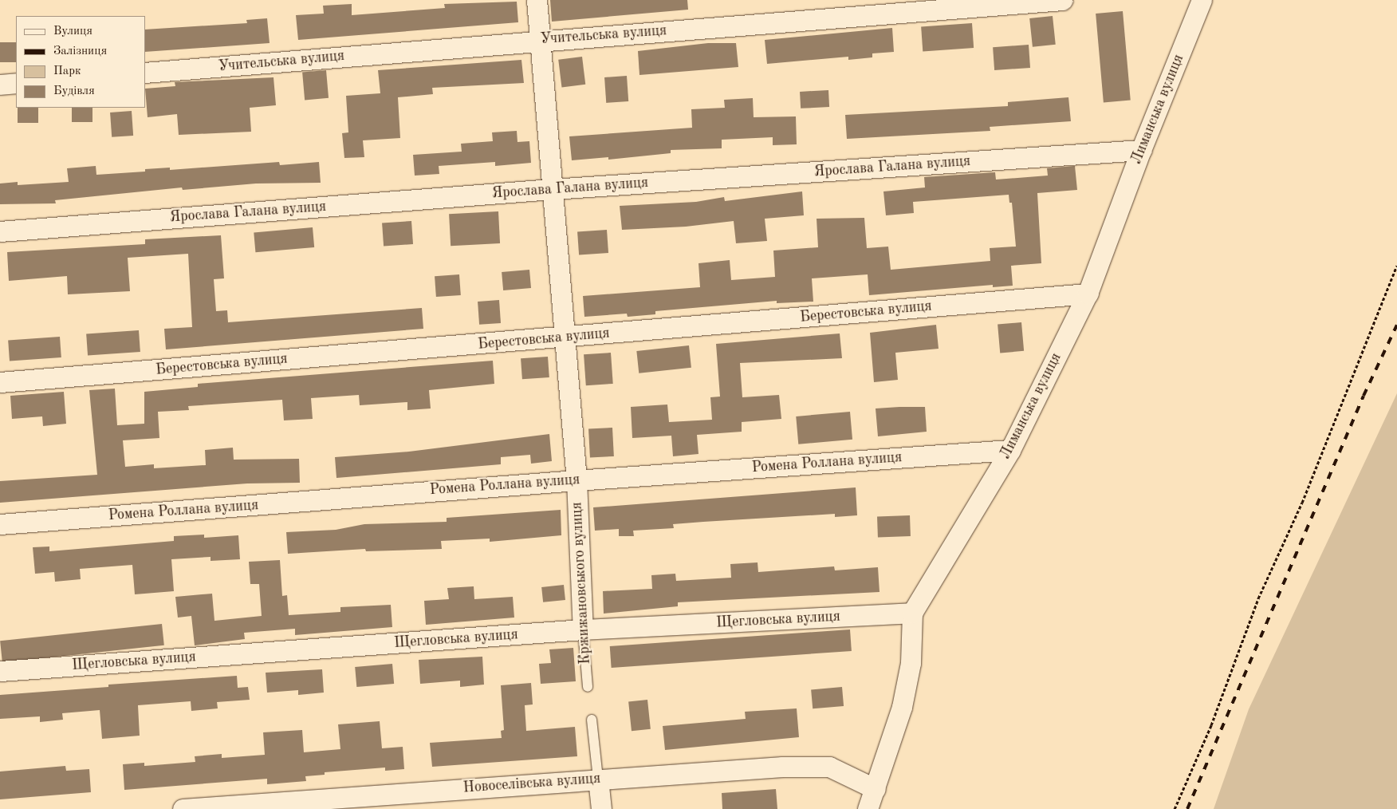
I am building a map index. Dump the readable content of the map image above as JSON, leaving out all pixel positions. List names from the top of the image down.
{
  "streets": {
    "street": [
      "Учительська вулиця",
      "Лиманська вулиця",
      "Ярослава Галана вулиця",
      "Берестовська вулиця",
      "Ромена Роллана вулиця",
      "Кржижановського вулиця",
      "Щегловська вулиця",
      "Новоселівська вулиця"
    ]
  },
  "crossings": [
    ["Учительська вулиця", "Кржижановського вулиця"],
    ["Лиманська вулиця", "Ярослава Галана вулиця"],
    ["Лиманська вулиця", "Берестовська вулиця"],
    ["Лиманська вулиця", "Ромена Роллана вулиця"],
    ["Лиманська вулиця", "Щегловська вулиця"],
    ["Лиманська вулиця", "Новоселівська вулиця"],
    ["Ярослава Галана вулиця", "Кржижановського вулиця"],
    ["Берестовська вулиця", "Кржижановського вулиця"],
    ["Ромена Роллана вулиця", "Кржижановського вулиця"],
    ["Кржижановського вулиця", "Щегловська вулиця"]
  ],
  "legend": [
    "Вулиця",
    "Залізниця",
    "Парк",
    "Будівля"
  ]
}
